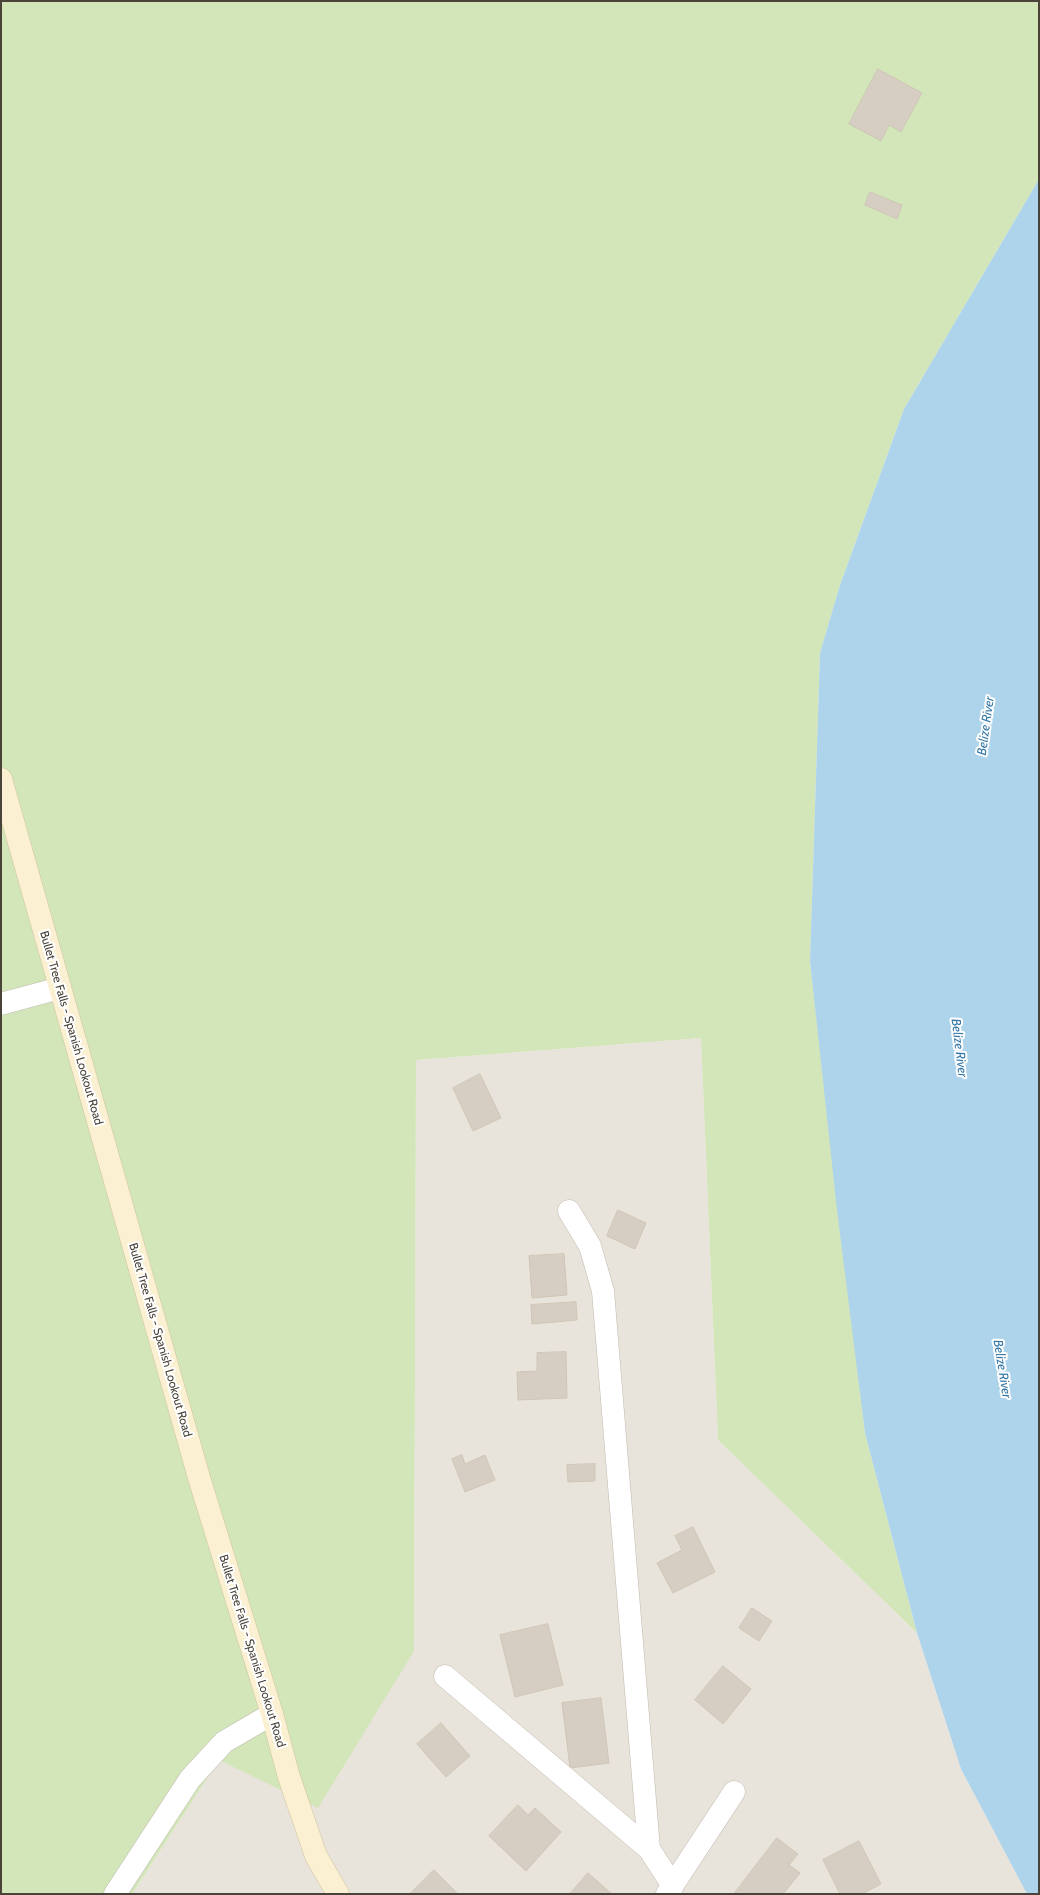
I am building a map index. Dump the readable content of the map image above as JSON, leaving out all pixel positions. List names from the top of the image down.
{
  "streets": {
    "main road": ["Bullet Tree Falls - Spanish Lookout Road"]
  },
  "water": ["Belize River"]
}
